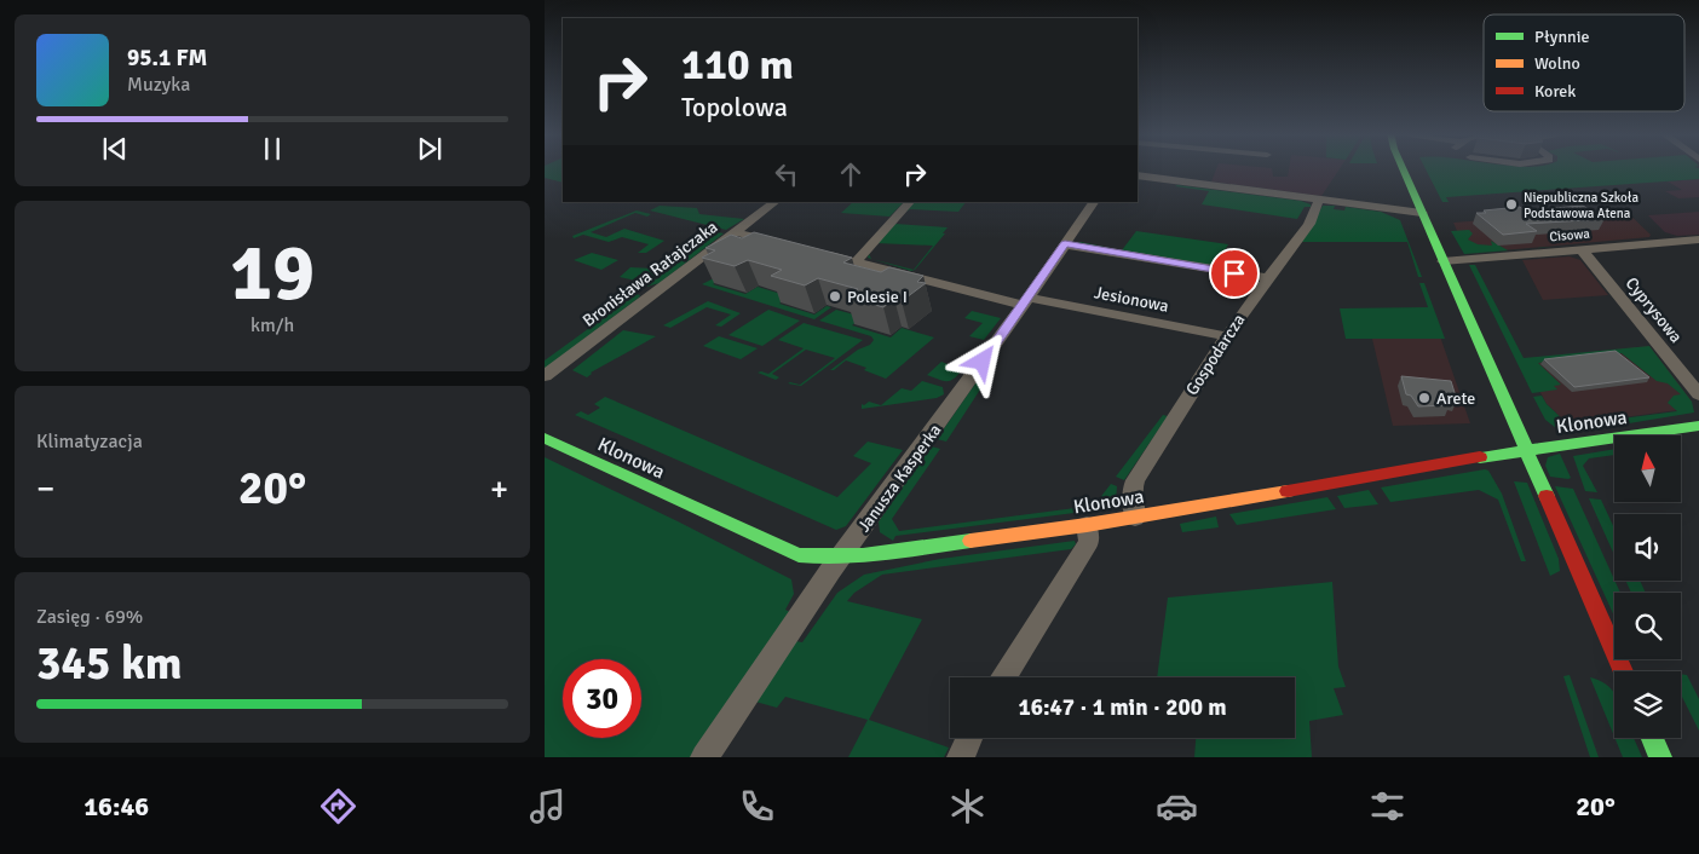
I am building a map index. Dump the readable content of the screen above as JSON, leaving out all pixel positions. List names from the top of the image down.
{
  "streets": {
    "street": [
      "Cisowa",
      "Bronisława Ratajczaka",
      "Jesionowa",
      "Cyprysowa",
      "Gospodarcza",
      "Klonowa",
      "Janusza Kasperka"
    ]
  },
  "crossings": [
    ["Cisowa", "Cyprysowa"],
    ["Jesionowa", "Gospodarcza"],
    ["Jesionowa", "Janusza Kasperka"],
    ["Gospodarcza", "Klonowa"],
    ["Klonowa", "Janusza Kasperka"]
  ],
  "places": ["Niepubliczna Szkoła Podstawowa Atena", "Polesie I", "Arete"],
  "legend": ["Płynnie", "Wolno", "Korek"],
  "north": "top",
  "page": {
    "turn": ["110 m", "Topolowa"],
    "song": ["95.1 FM", "Muzyka"],
    "tile": [
      ["19", "km/h"],
      "Klimatyzacja",
      ["Zasięg · 69%", "345 km"]
    ],
    "heat": ["−", "20°", "+"],
    "limit": "30",
    "trip": "16:47 · 1 min · 200 m",
    "tabs": ["16:46", "20°"]
  }
}
